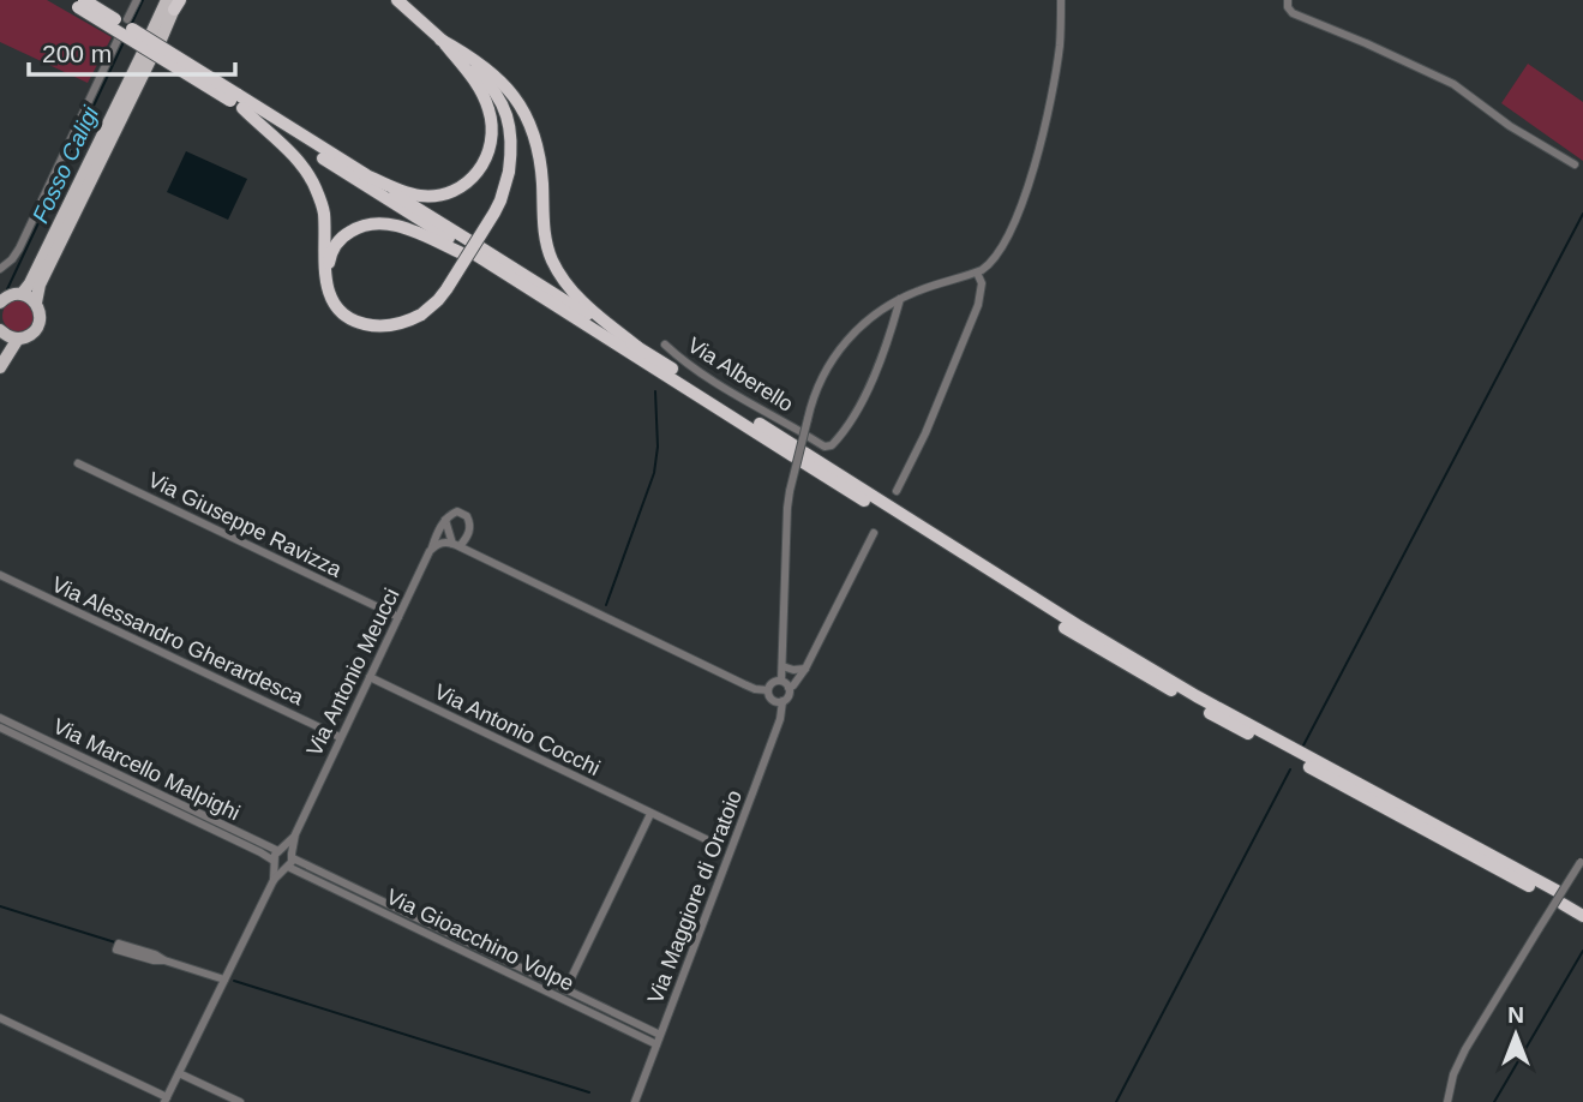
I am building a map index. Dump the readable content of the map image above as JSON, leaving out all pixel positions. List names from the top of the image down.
{
  "streets": {
    "street": [
      "Via Alberello",
      "Via Giuseppe Ravizza",
      "Via Alessandro Gherardesca",
      "Via Antonio Meucci",
      "Via Antonio Cocchi",
      "Via Marcello Malpighi",
      "Via Maggiore di Oratoio",
      "Via Gioacchino Volpe"
    ]
  },
  "crossings": [
    ["Via Giuseppe Ravizza", "Via Antonio Meucci"],
    ["Via Alessandro Gherardesca", "Via Antonio Meucci"],
    ["Via Antonio Meucci", "Via Antonio Cocchi"],
    ["Via Antonio Meucci", "Via Marcello Malpighi"],
    ["Via Antonio Meucci", "Via Gioacchino Volpe"],
    ["Via Marcello Malpighi", "Via Gioacchino Volpe"],
    ["Via Maggiore di Oratoio", "Via Gioacchino Volpe"]
  ],
  "water": ["Fosso Caligi"],
  "scale_bar": "200 m",
  "north": "top"
}
